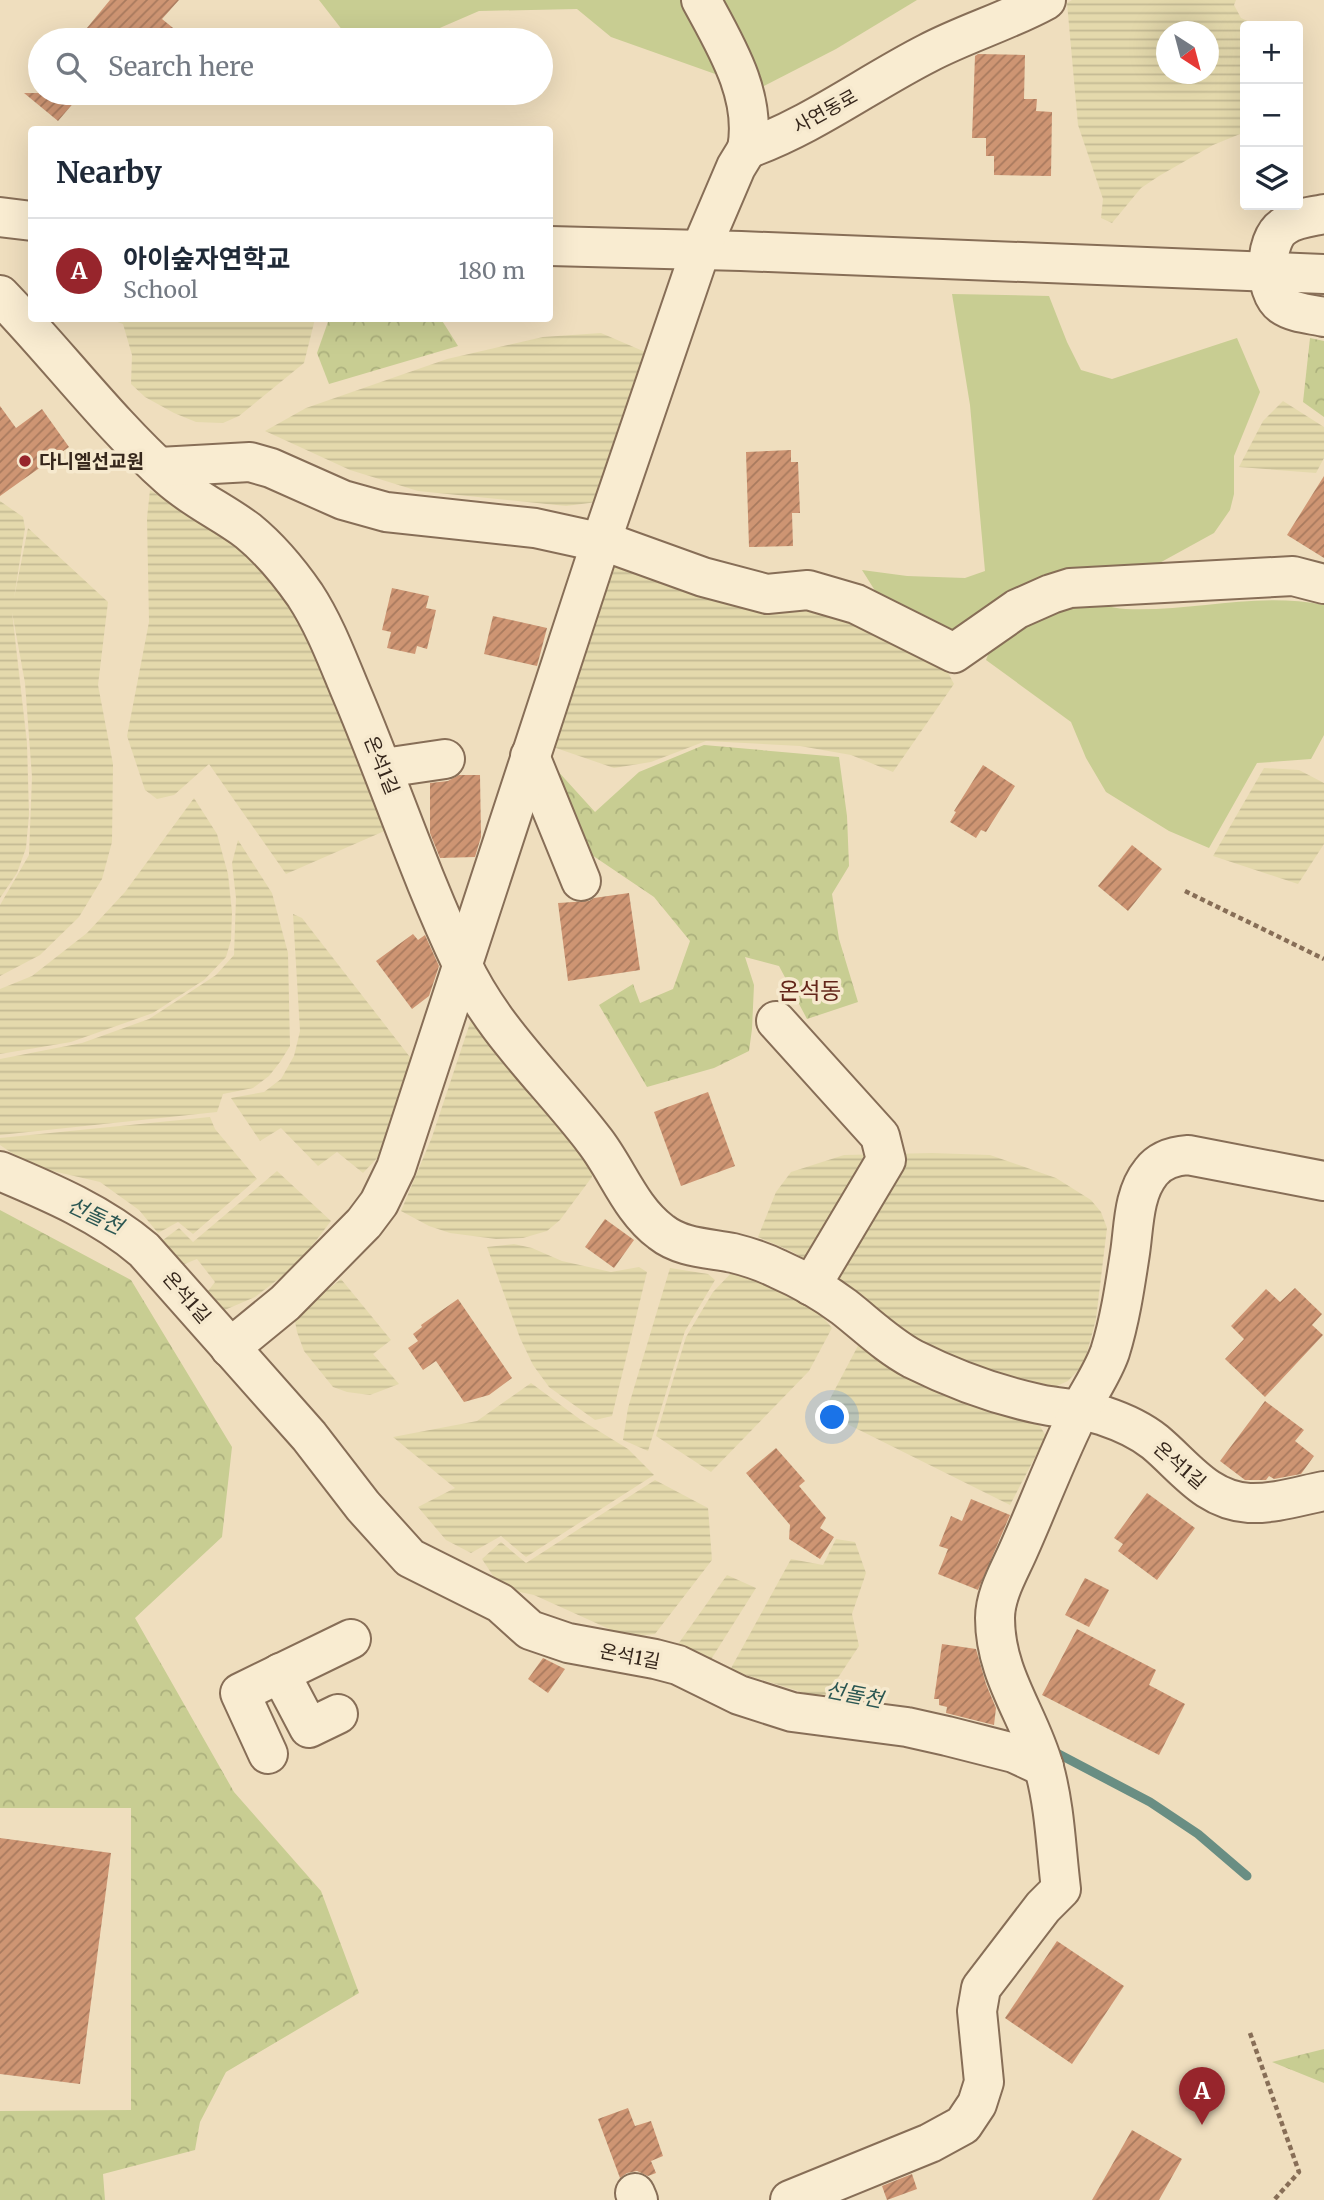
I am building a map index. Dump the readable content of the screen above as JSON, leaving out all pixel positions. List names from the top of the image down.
{
  "streets": {
    "street": ["사연동로", "온석1길"]
  },
  "districts": ["온석동"],
  "water": ["선돌천"],
  "places": ["다니엘선교원"],
  "north": "bottom right",
  "page": {
    "map_buttons": ["+", "−"],
    "search": "Search here",
    "heading": "Nearby",
    "list": [
      {
        "mark": "A",
        "name": "아이숲자연학교",
        "note": "School",
        "value": "180 m"
      }
    ],
    "pins": "A"
  }
}
